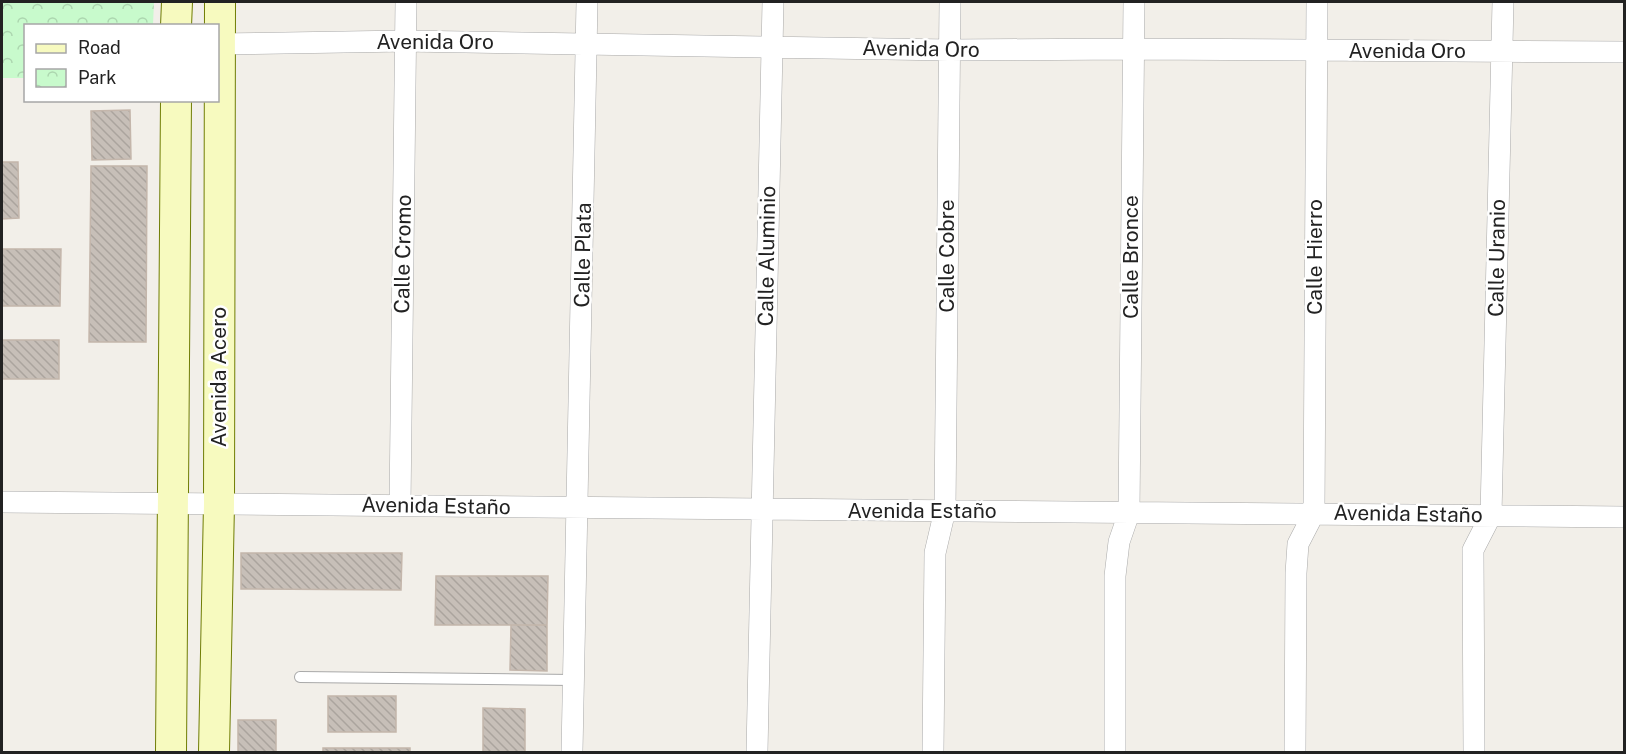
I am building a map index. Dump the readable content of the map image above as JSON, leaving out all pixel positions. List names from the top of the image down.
{
  "streets": {
    "street": [
      "Avenida Oro",
      "Calle Cromo",
      "Calle Plata",
      "Calle Aluminio",
      "Calle Cobre",
      "Calle Bronce",
      "Calle Hierro",
      "Calle Uranio",
      "Avenida Acero",
      "Avenida Estaño"
    ]
  },
  "crossings": [
    ["Avenida Oro", "Calle Cromo"],
    ["Avenida Oro", "Calle Plata"],
    ["Avenida Oro", "Calle Aluminio"],
    ["Avenida Oro", "Calle Cobre"],
    ["Avenida Oro", "Calle Bronce"],
    ["Avenida Oro", "Calle Hierro"],
    ["Avenida Oro", "Calle Uranio"],
    ["Calle Cromo", "Avenida Estaño"],
    ["Calle Plata", "Avenida Estaño"],
    ["Calle Aluminio", "Avenida Estaño"],
    ["Calle Cobre", "Avenida Estaño"],
    ["Calle Bronce", "Avenida Estaño"],
    ["Calle Hierro", "Avenida Estaño"],
    ["Calle Uranio", "Avenida Estaño"],
    ["Avenida Acero", "Avenida Estaño"]
  ],
  "legend": ["Road", "Park"]
}
